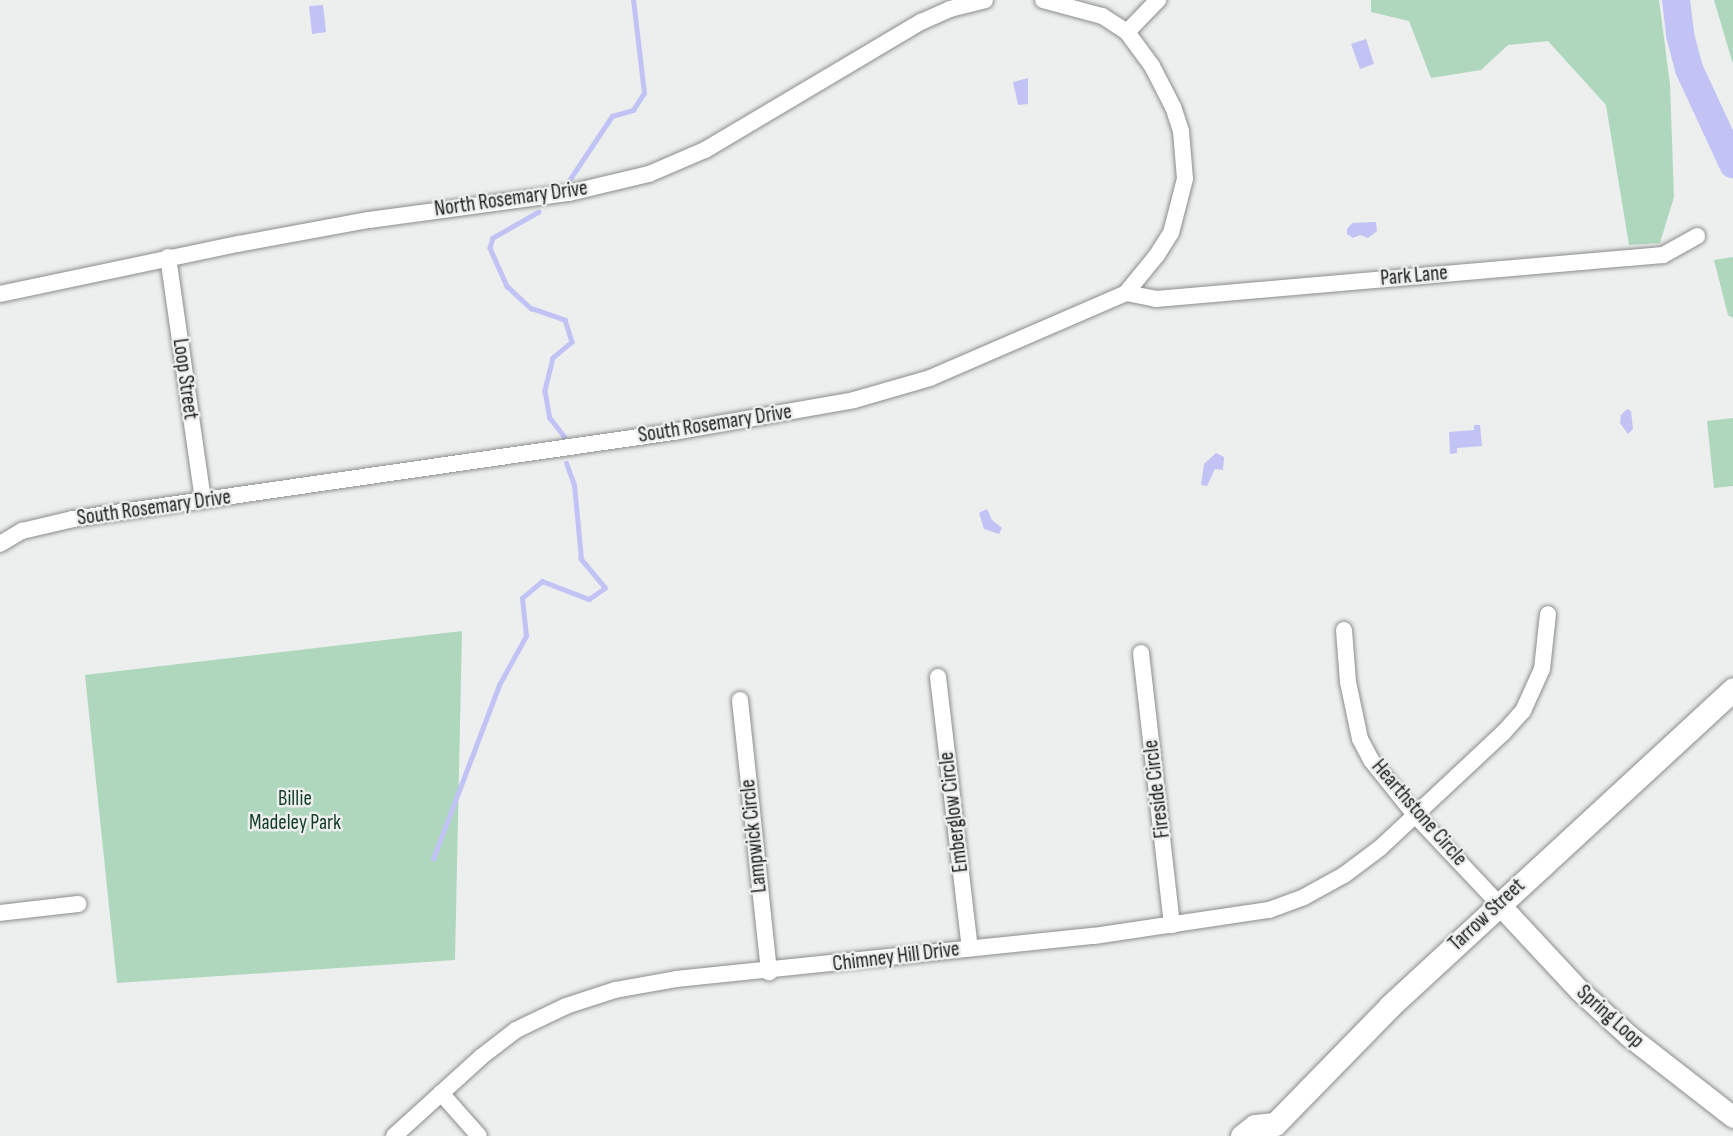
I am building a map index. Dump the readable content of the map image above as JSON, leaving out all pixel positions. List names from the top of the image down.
{
  "streets": {
    "main road": ["Tarrow Street"],
    "street": [
      "North Rosemary Drive",
      "Park Lane",
      "Loop Street",
      "South Rosemary Drive",
      "Fireside Circle",
      "Emberglow Circle",
      "Hearthstone Circle",
      "Lampwick Circle",
      "Chimney Hill Drive",
      "Spring Loop"
    ]
  },
  "crossings": [
    ["North Rosemary Drive", "Loop Street"],
    ["Park Lane", "South Rosemary Drive"],
    ["Loop Street", "South Rosemary Drive"],
    ["Fireside Circle", "Chimney Hill Drive"],
    ["Emberglow Circle", "Chimney Hill Drive"],
    ["Hearthstone Circle", "Tarrow Street"],
    ["Hearthstone Circle", "Chimney Hill Drive"],
    ["Hearthstone Circle", "Spring Loop"],
    ["Lampwick Circle", "Chimney Hill Drive"],
    ["Tarrow Street", "Spring Loop"]
  ],
  "parks": ["Billie Madeley Park"]
}
